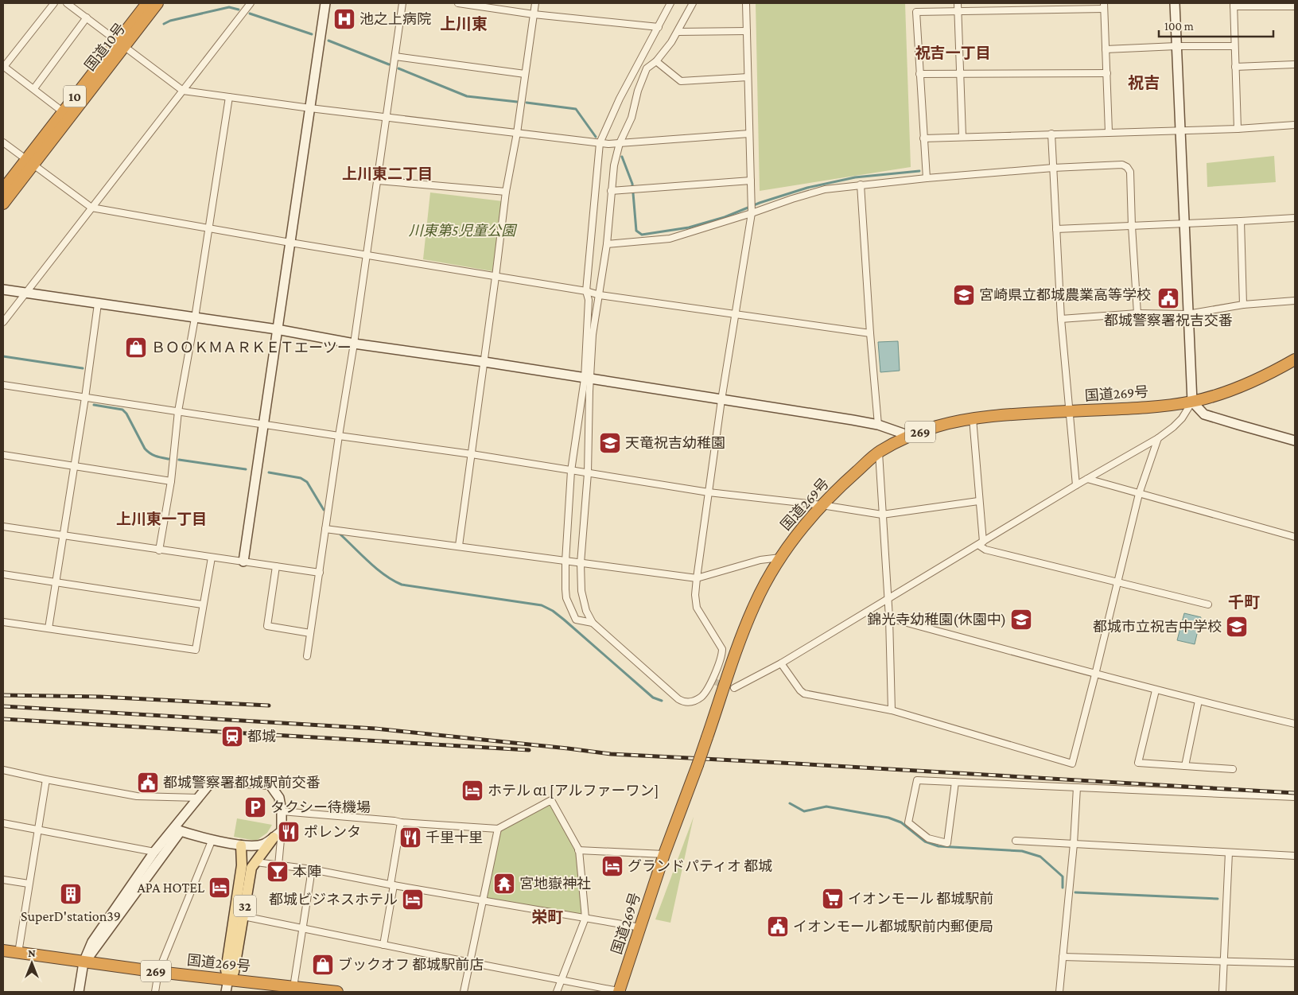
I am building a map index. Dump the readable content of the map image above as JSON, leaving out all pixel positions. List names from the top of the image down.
{
  "streets": {
    "highway": [
      "国道10号",
      "10",
      "国道269号",
      "269"
    ],
    "main road": ["32"]
  },
  "crossings": [
    ["国道269号", "32"]
  ],
  "districts": [
    "上川東",
    "祝吉一丁目",
    "祝吉",
    "上川東二丁目",
    "上川東一丁目",
    "千町",
    "栄町"
  ],
  "parks": ["川東第5児童公園"],
  "places": {
    "hospital": ["池之上病院"],
    "school or university": [
      "宮崎県立都城農業高等学校",
      "天竜祝吉幼稚園",
      "錦光寺幼稚園(休園中)",
      "都城市立祝吉中学校"
    ],
    "public building": ["都城警察署祝吉交番", "都城警察署都城駅前交番", "イオンモール都城駅前内郵便局"],
    "shop": ["ＢＯＯＫＭＡＲＫＥＴエーツー", "ブックオフ 都城駅前店"],
    "station": ["都城"],
    "hotel": [
      "ホテル α1 [アルファーワン]",
      "グランドパティオ 都城",
      "APA HOTEL",
      "都城ビジネスホテル"
    ],
    "parking": ["タクシー待機場"],
    "restaurant": ["ポレンタ", "千里十里"],
    "bar": ["本陣"],
    "temple": ["宮地嶽神社"],
    "building": ["SuperD'station39"],
    "supermarket": ["イオンモール 都城駅前"]
  },
  "scale_bar": "100 m",
  "north": "top"
}
